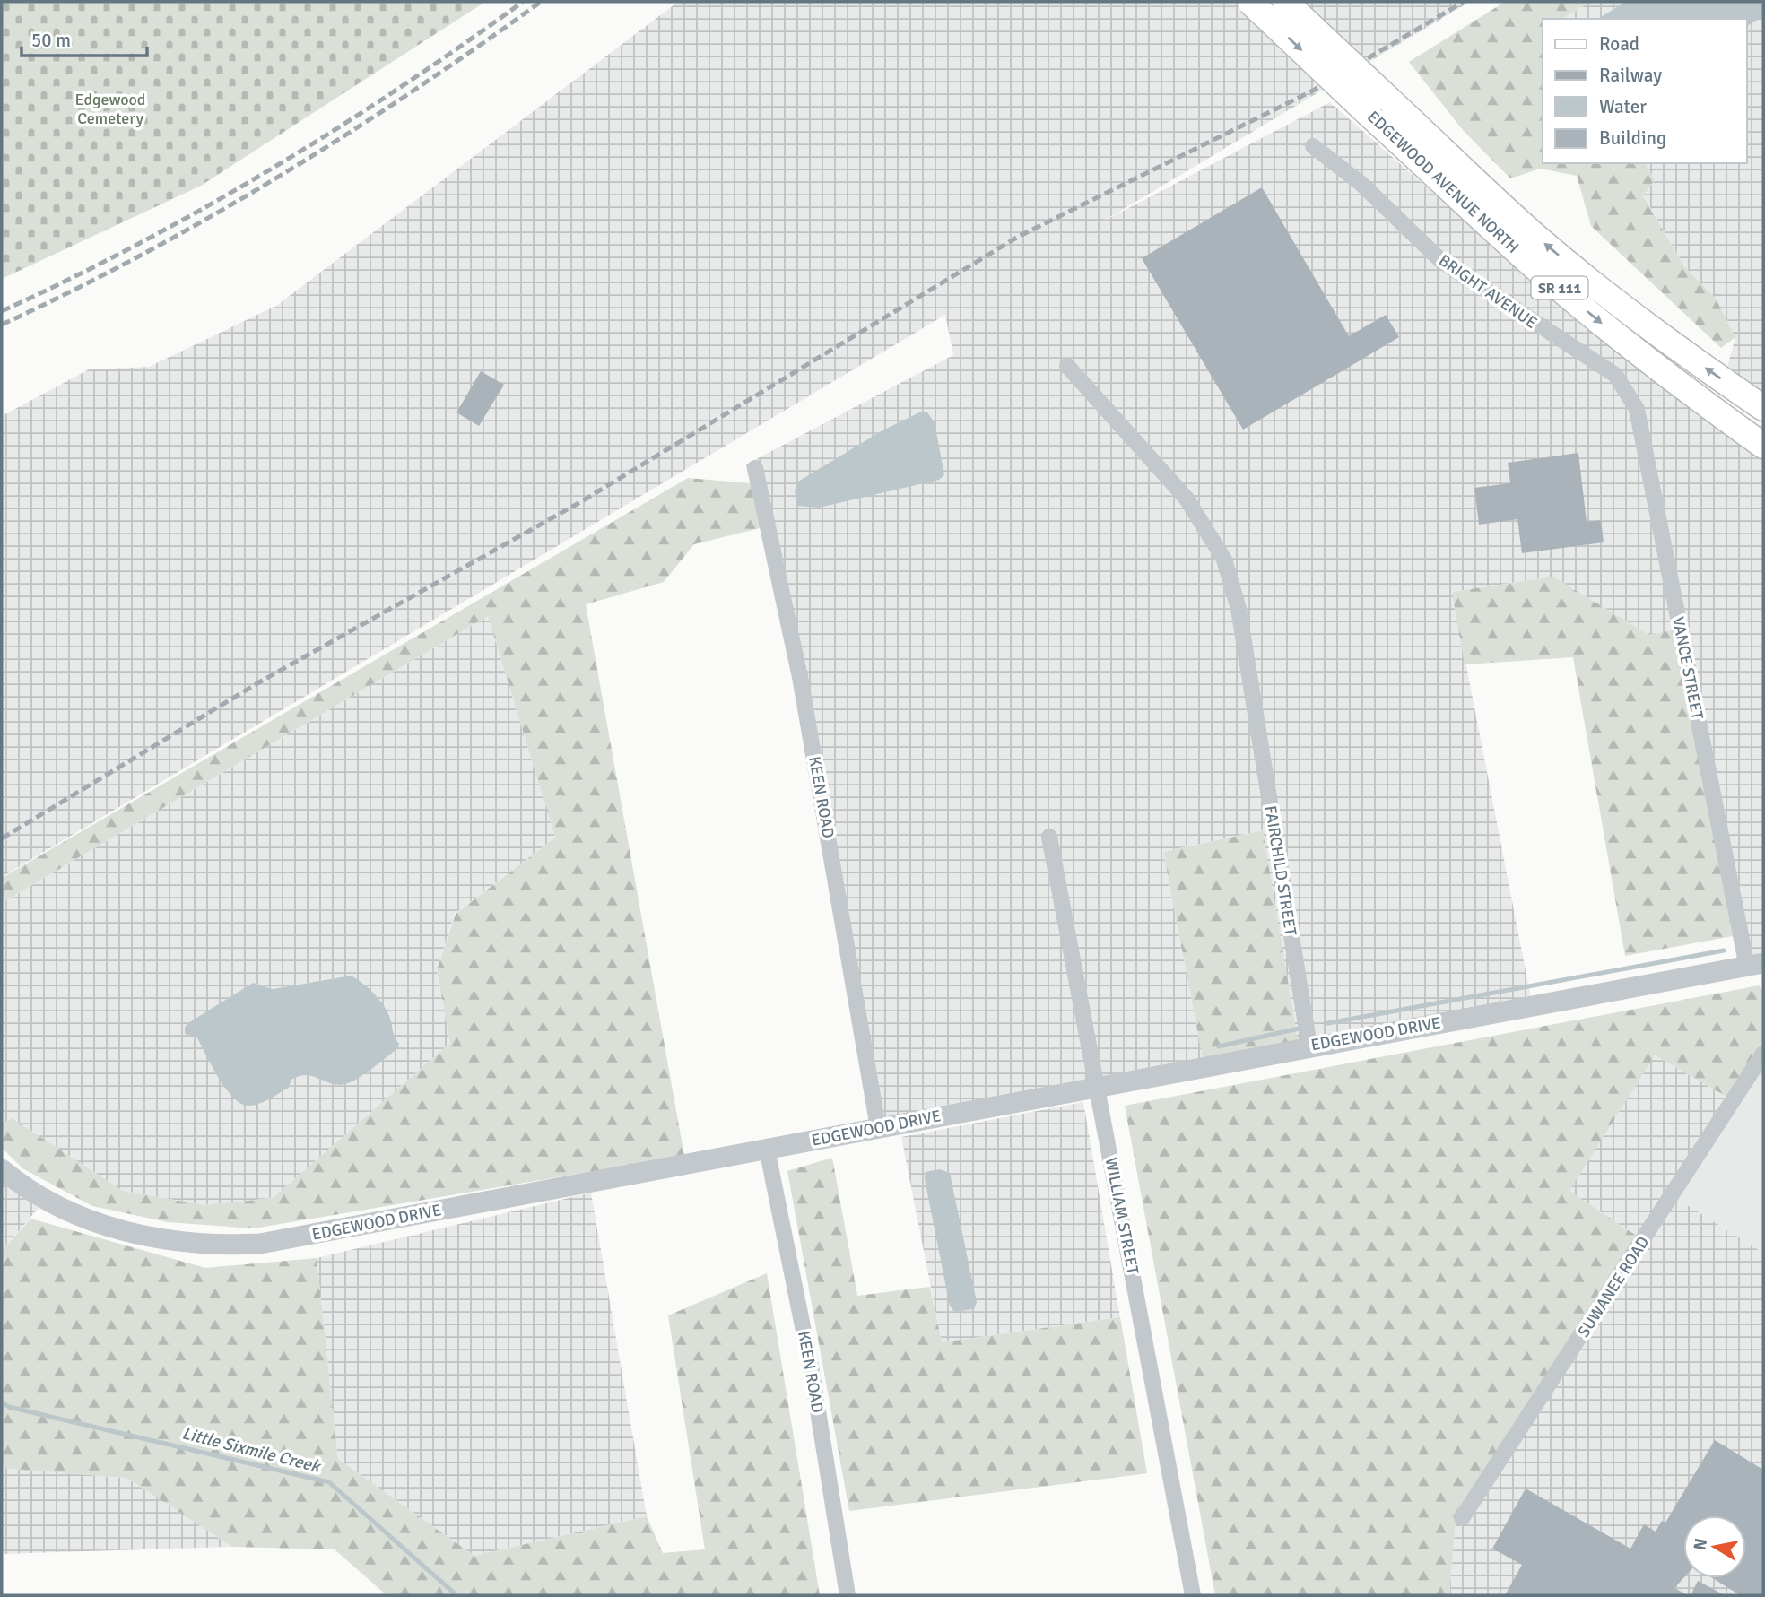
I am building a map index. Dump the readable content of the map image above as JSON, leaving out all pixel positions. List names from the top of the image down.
{
  "streets": {
    "main road": ["EDGEWOOD AVENUE NORTH", "SR 111"],
    "street": [
      "BRIGHT AVENUE",
      "VANCE STREET",
      "KEEN ROAD",
      "FAIRCHILD STREET",
      "EDGEWOOD DRIVE",
      "WILLIAM STREET",
      "SUWANEE ROAD"
    ]
  },
  "crossings": [
    ["BRIGHT AVENUE", "VANCE STREET"],
    ["VANCE STREET", "EDGEWOOD DRIVE"],
    ["KEEN ROAD", "EDGEWOOD DRIVE"],
    ["FAIRCHILD STREET", "EDGEWOOD DRIVE"],
    ["EDGEWOOD DRIVE", "WILLIAM STREET"]
  ],
  "water": ["Little Sixmile Creek"],
  "parks": ["Edgewood Cemetery"],
  "legend": [
    "Road",
    "Railway",
    "Water",
    "Building"
  ],
  "scale_bar": "50 m",
  "north": "left"
}
